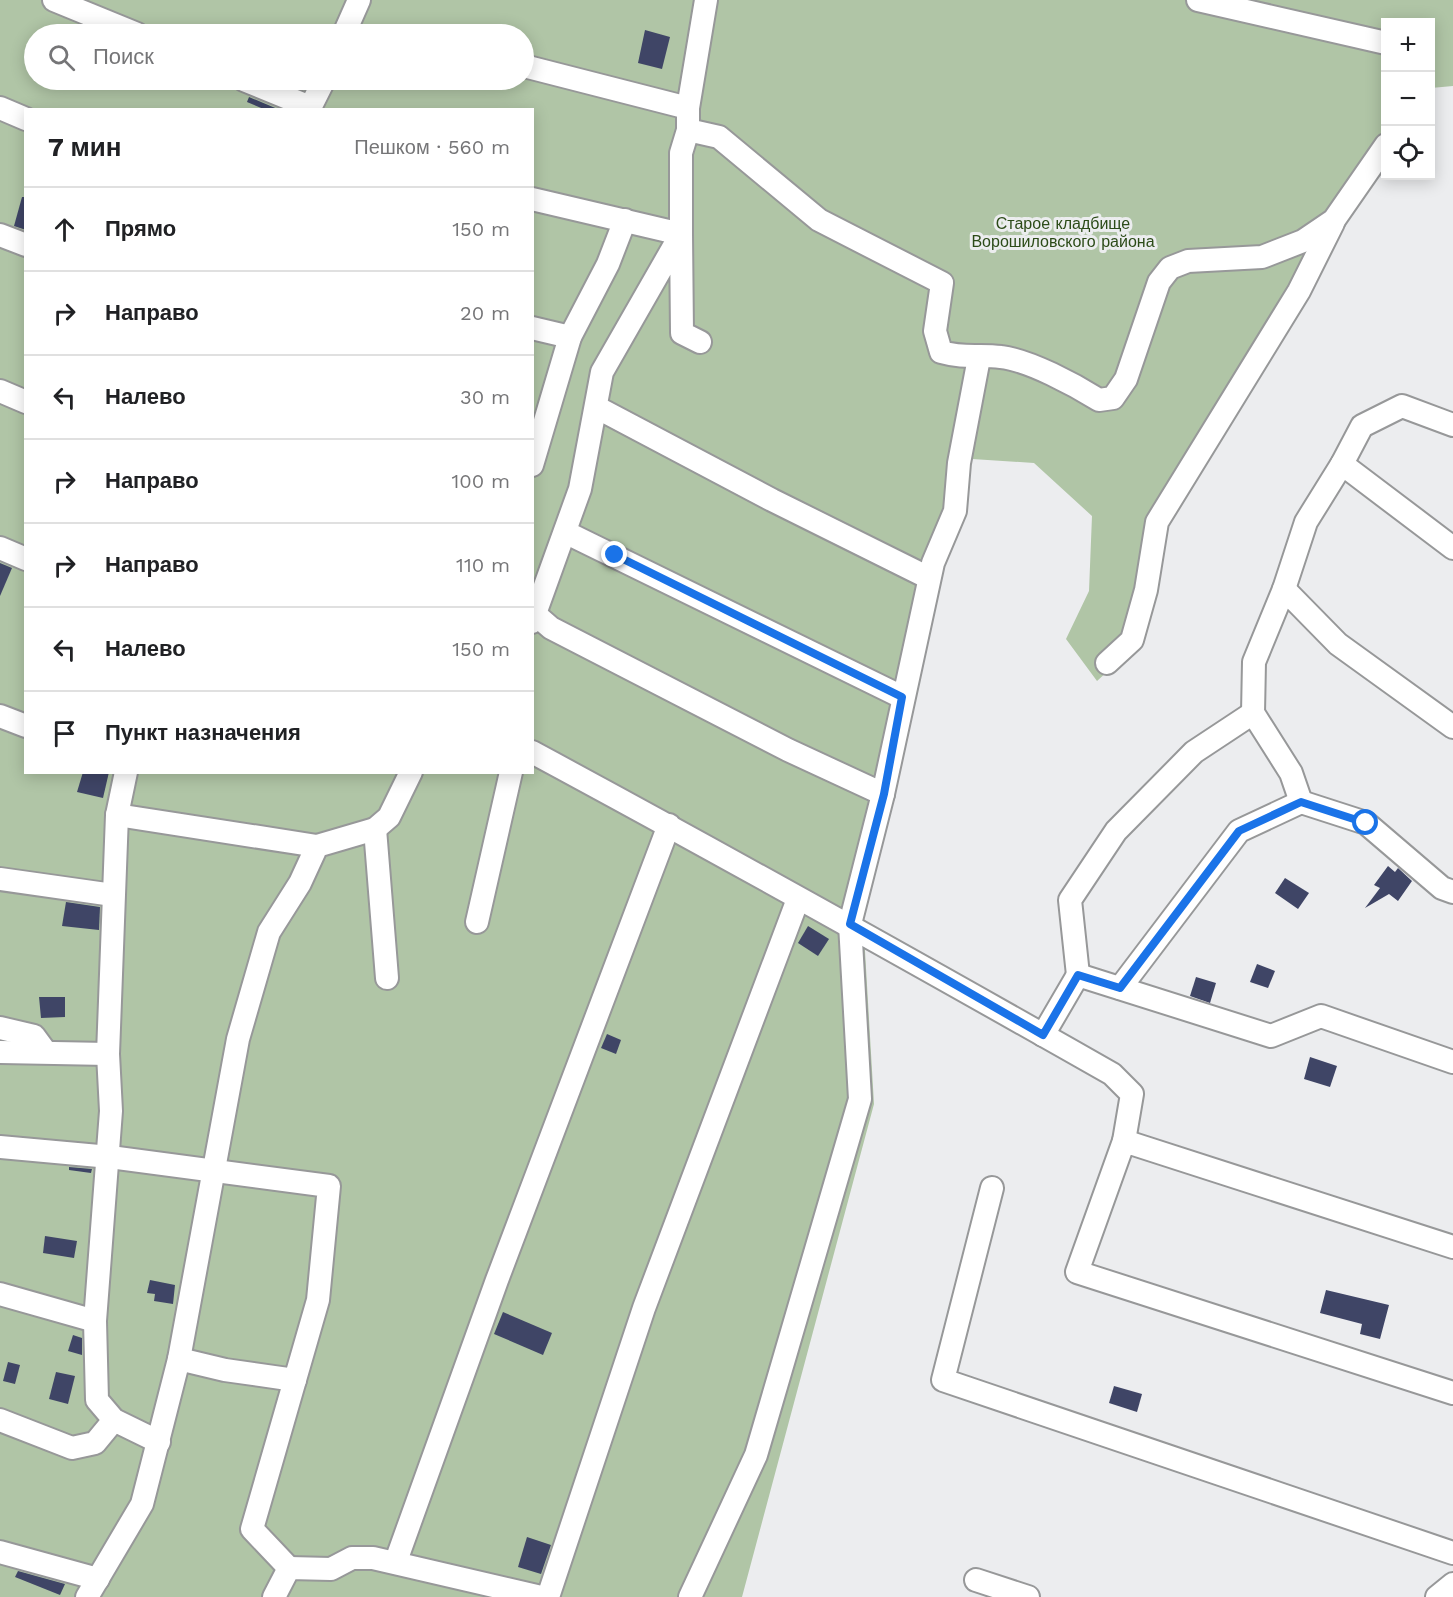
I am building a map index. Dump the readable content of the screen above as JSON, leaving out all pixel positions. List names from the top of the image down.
{
  "parks": ["Старое кладбище Ворошиловского района"],
  "page": {
    "map_buttons": ["+", "−"],
    "search": "Поиск",
    "heading": ["7 мин", "Пешком · 560 m"],
    "list": [
      ["Прямо", "150 m"],
      ["Направо", "20 m"],
      ["Налево", "30 m"],
      ["Направо", "100 m"],
      ["Направо", "110 m"],
      ["Налево", "150 m"],
      "Пункт назначения"
    ]
  }
}
